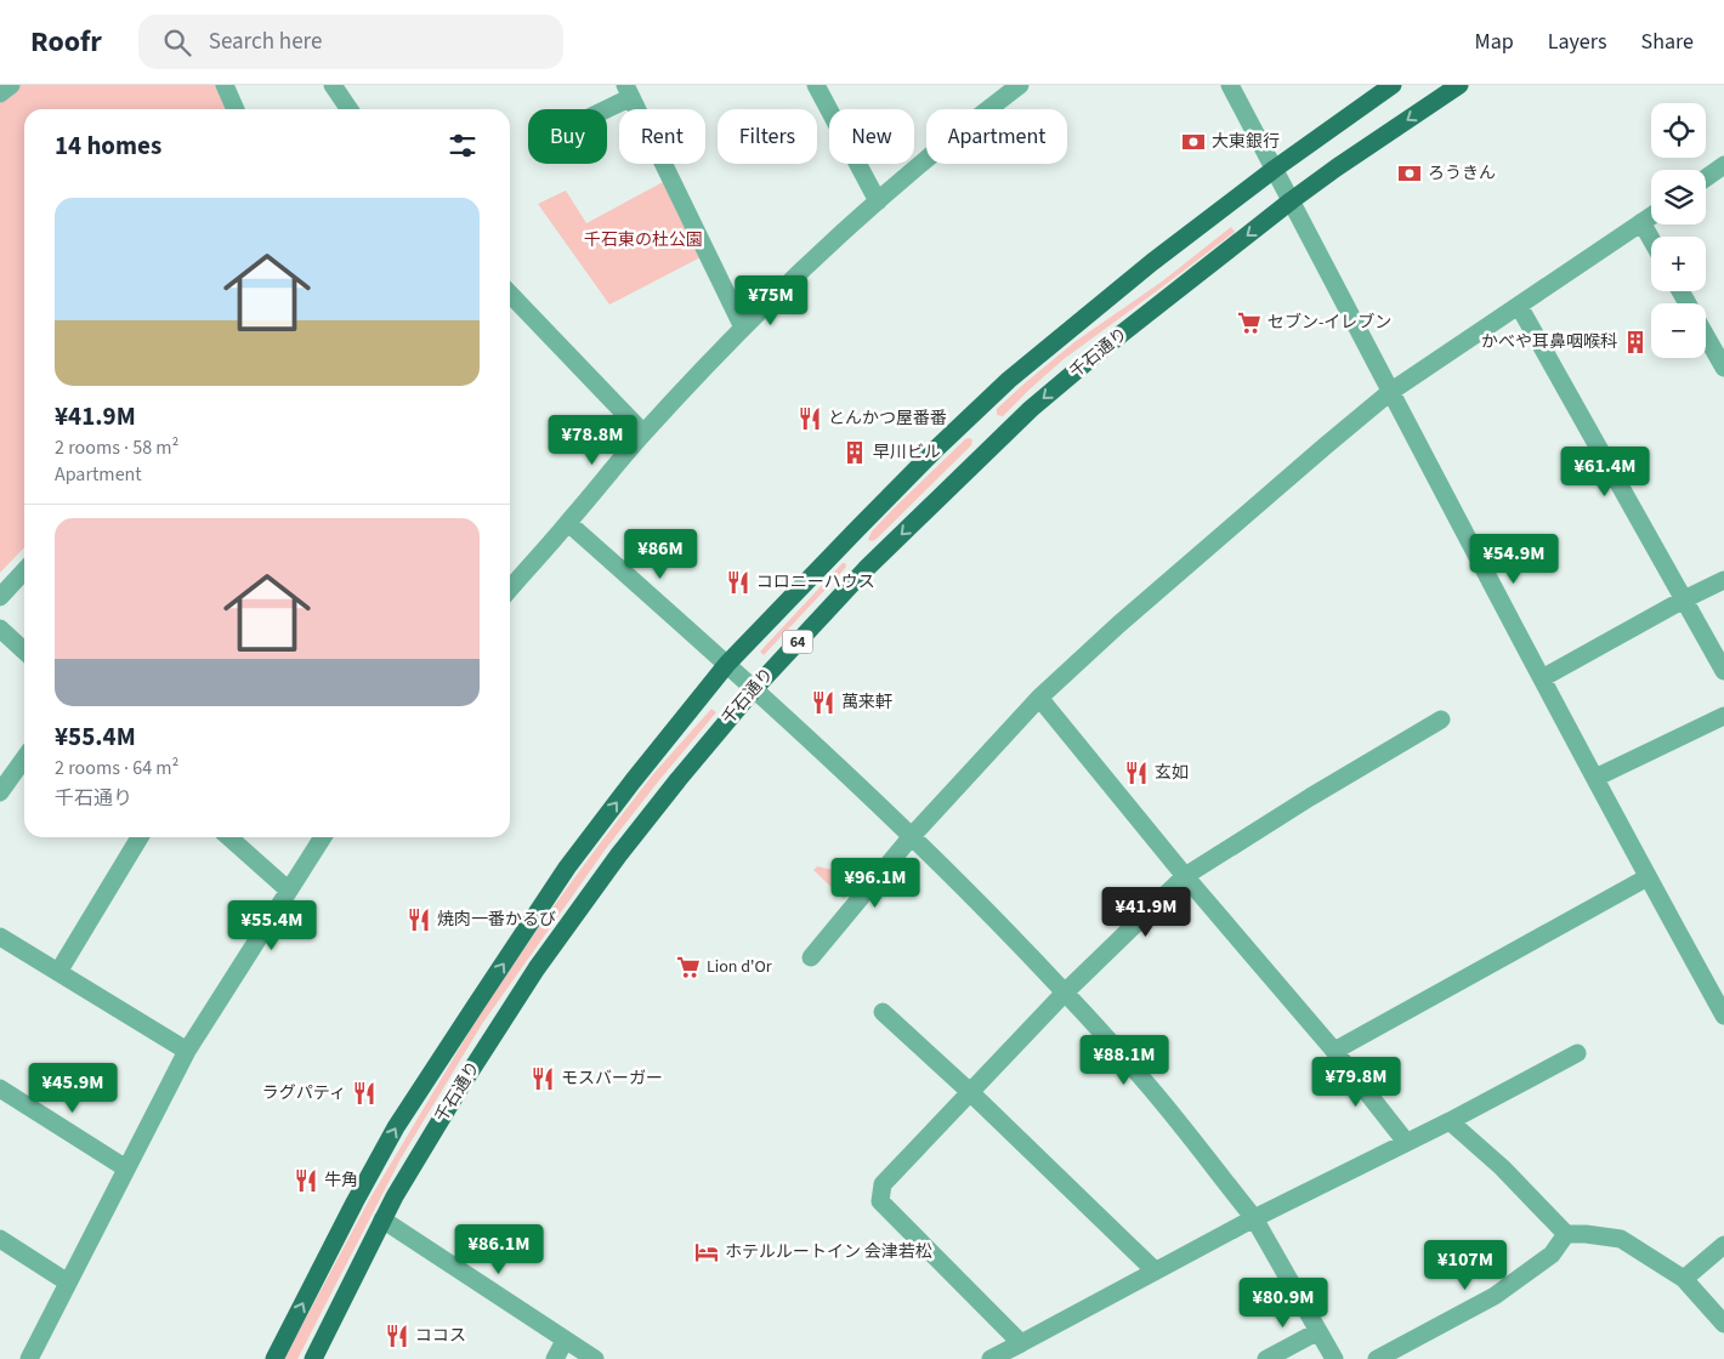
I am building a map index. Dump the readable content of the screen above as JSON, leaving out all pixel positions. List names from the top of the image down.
{
  "streets": {
    "main road": ["千石通り", "64"]
  },
  "parks": ["千石東の杜公園"],
  "places": {
    "bank": ["大東銀行", "ろうきん"],
    "supermarket": ["セブン-イレブン", "Lion d'Or"],
    "building": ["かべや耳鼻咽喉科", "早川ビル"],
    "restaurant": [
      "とんかつ屋番番",
      "コロニーハウス",
      "萬来軒",
      "玄如",
      "焼肉一番かるび",
      "モスバーガー",
      "ラグパティ",
      "牛角",
      "ココス"
    ],
    "hotel": ["ホテルルートイン 会津若松"]
  },
  "page": {
    "header": "Roofr",
    "search": "Search here",
    "nav": ["Map", "Layers", "Share"],
    "map_buttons": ["+", "−"],
    "chip": [
      "Buy",
      "Rent",
      "Filters",
      "New",
      "Apartment"
    ],
    "heading": "14 homes",
    "list": [
      {
        "name": "¥41.9M",
        "note": "2 rooms · 58 m² · Apartment"
      },
      {
        "name": "¥55.4M",
        "note": "2 rooms · 64 m² · 千石通り"
      }
    ],
    "price": [
      "¥75M",
      "¥78.8M",
      "¥61.4M",
      "¥86M",
      "¥54.9M",
      "¥96.1M",
      "¥41.9M",
      "¥55.4M",
      "¥88.1M",
      "¥79.8M",
      "¥45.9M",
      "¥86.1M",
      "¥107M",
      "¥80.9M"
    ]
  }
}
